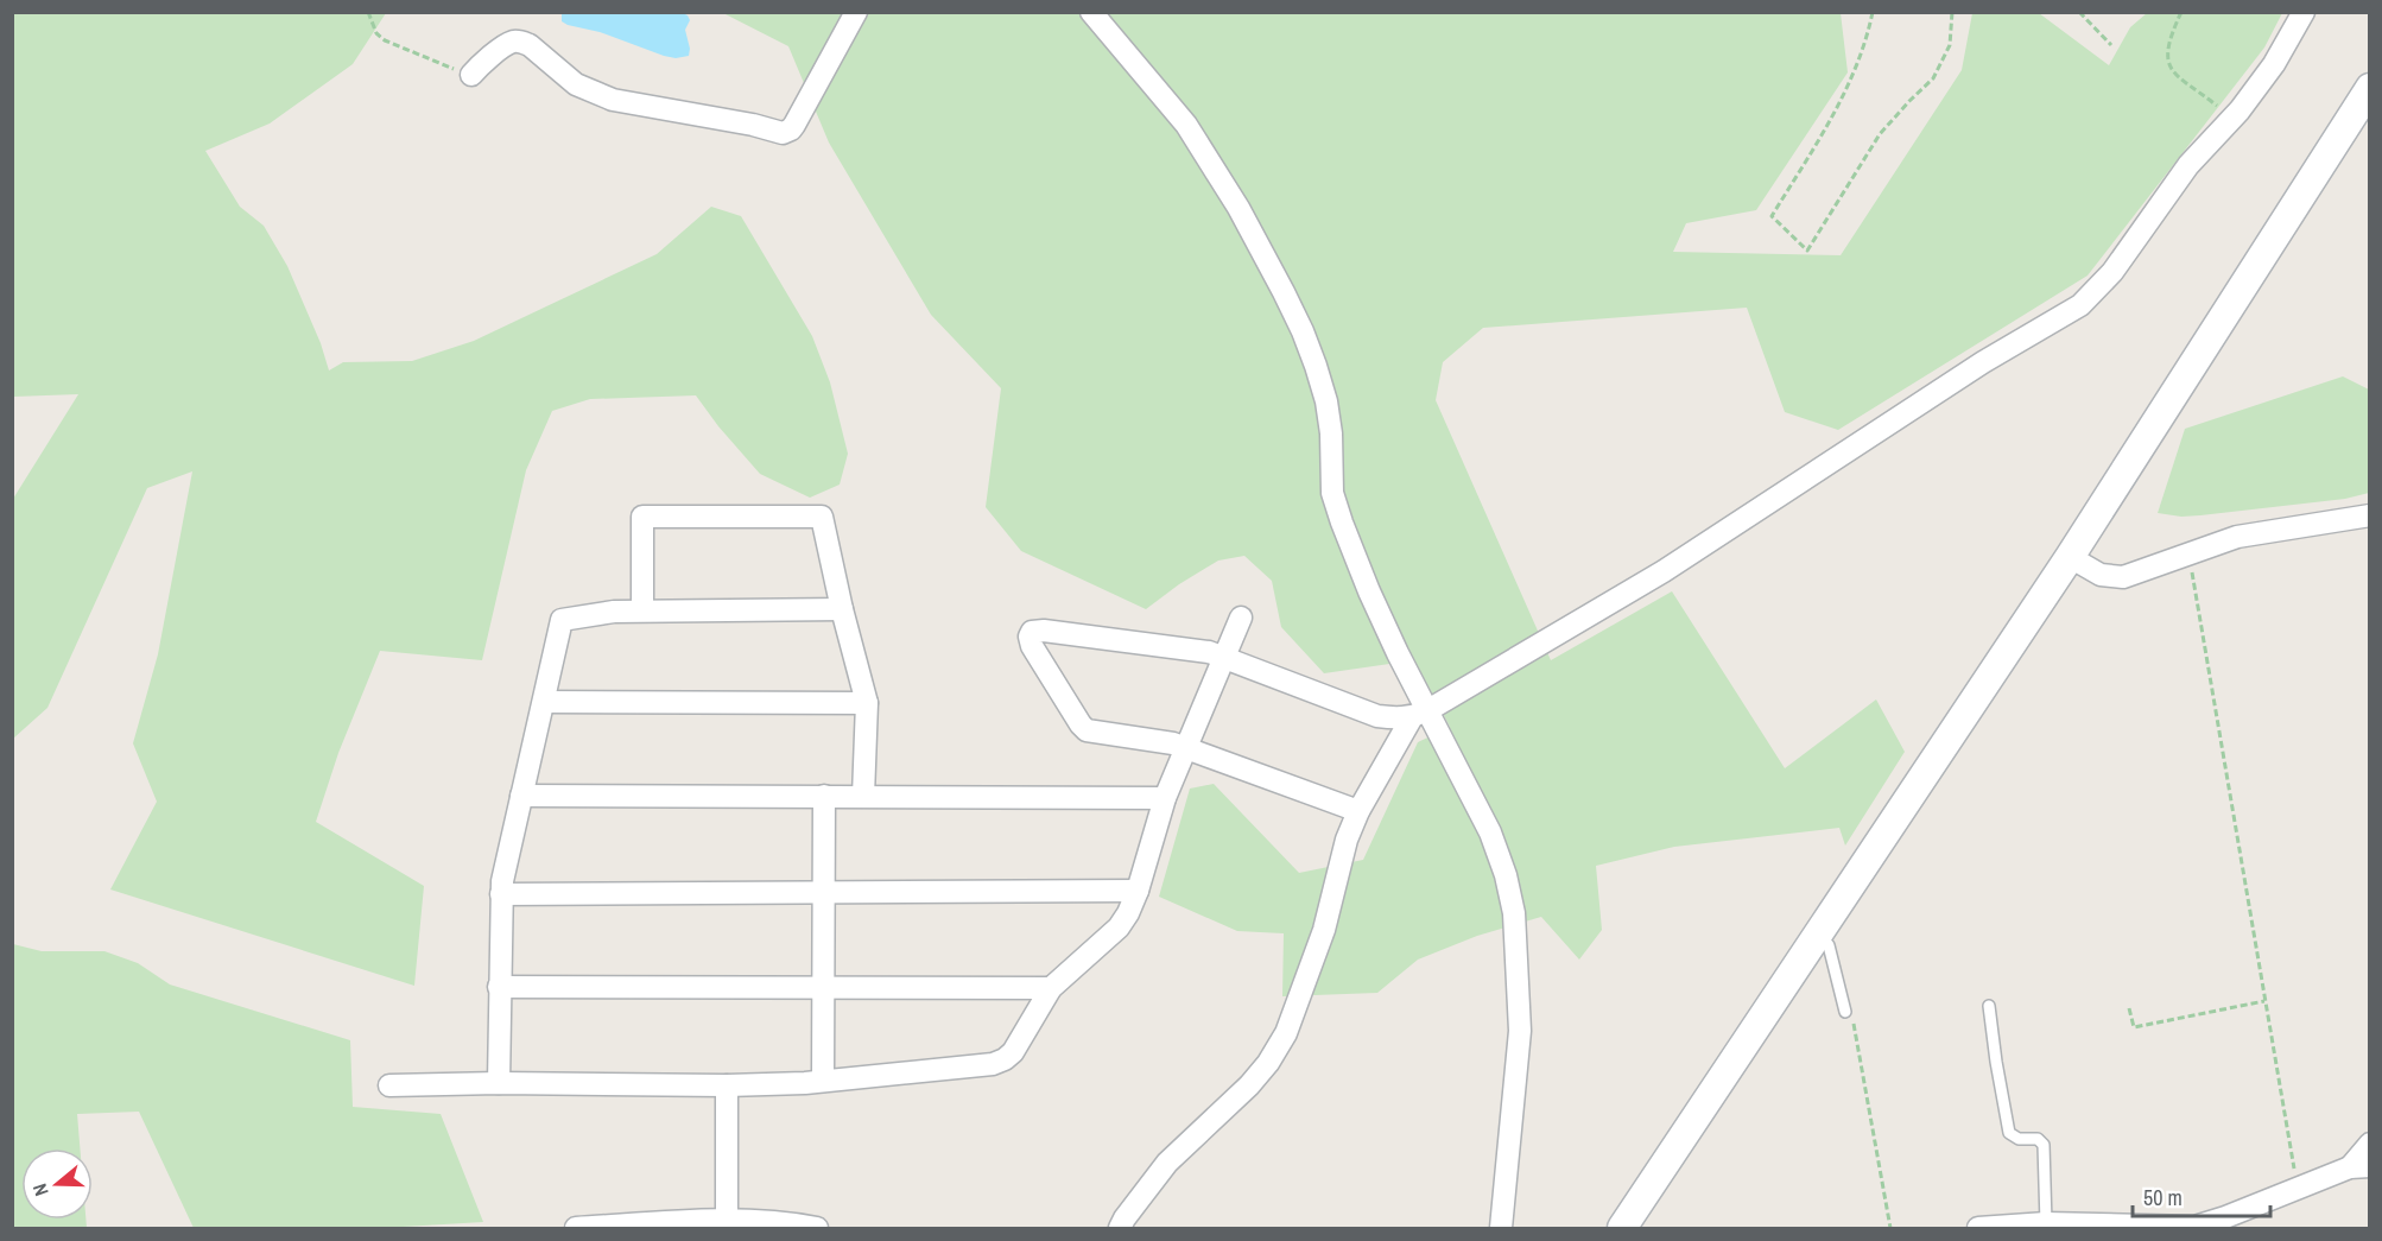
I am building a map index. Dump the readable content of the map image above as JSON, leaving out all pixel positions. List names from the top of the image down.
{
  "scale_bar": "50 m",
  "north": "left"
}
